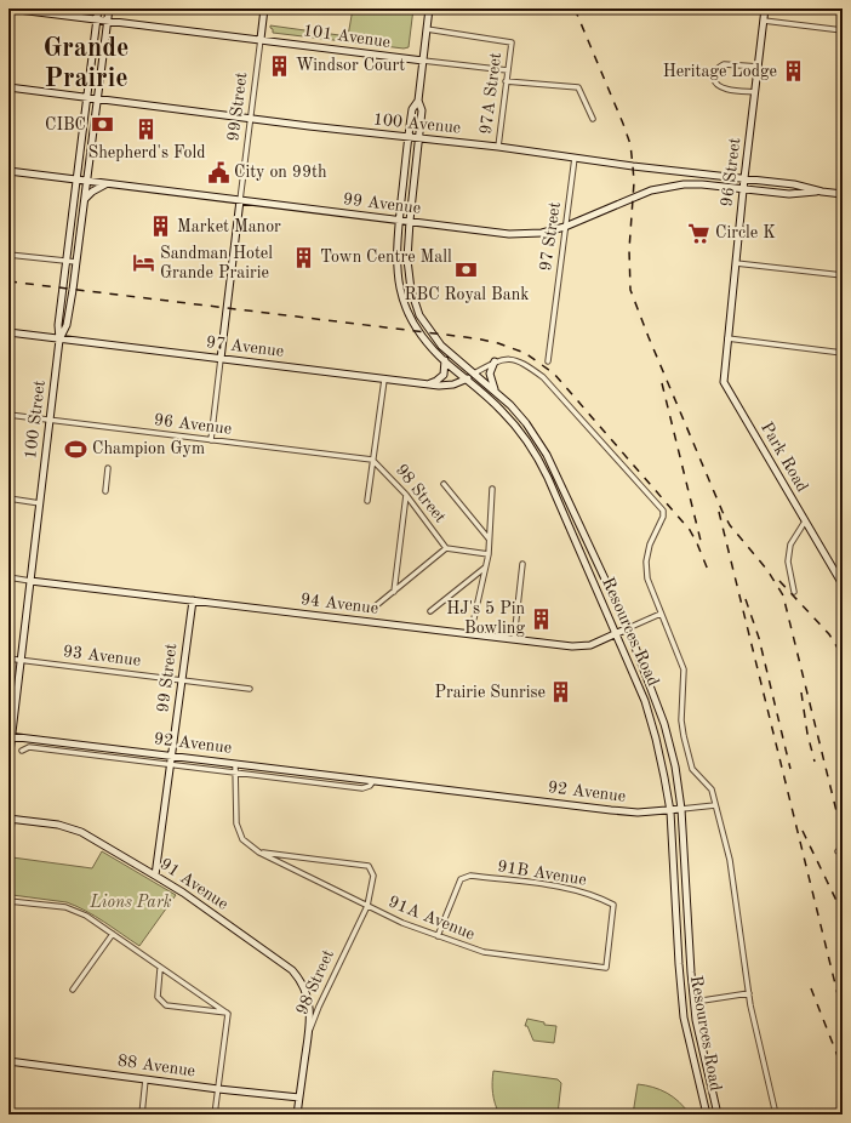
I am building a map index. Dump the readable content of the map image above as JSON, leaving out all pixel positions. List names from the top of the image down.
{
  "streets": {
    "main road": [
      "101 Avenue",
      "99 Street",
      "100 Avenue",
      "96 Street",
      "99 Avenue",
      "97 Avenue",
      "100 Street",
      "Park Road",
      "98 Street",
      "94 Avenue",
      "Resources Road",
      "92 Avenue",
      "91 Avenue",
      "88 Avenue"
    ],
    "street": [
      "97A Street",
      "97 Street",
      "96 Avenue",
      "93 Avenue",
      "91B Avenue",
      "91A Avenue"
    ]
  },
  "crossings": [
    ["101 Avenue", "97A Street"],
    ["101 Avenue", "99 Street"],
    ["101 Avenue", "100 Street"],
    ["97A Street", "100 Avenue"],
    ["99 Street", "100 Avenue"],
    ["99 Street", "99 Avenue"],
    ["99 Street", "97 Avenue"],
    ["99 Street", "96 Avenue"],
    ["99 Street", "94 Avenue"],
    ["99 Street", "93 Avenue"],
    ["99 Street", "92 Avenue"],
    ["99 Street", "91 Avenue"],
    ["100 Avenue", "96 Street"],
    ["100 Avenue", "99 Avenue"],
    ["100 Avenue", "97 Street"],
    ["100 Avenue", "100 Street"],
    ["96 Street", "99 Avenue"],
    ["96 Street", "Park Road"],
    ["99 Avenue", "97 Street"],
    ["99 Avenue", "100 Street"],
    ["99 Avenue", "Resources Road"],
    ["97 Avenue", "100 Street"],
    ["97 Avenue", "98 Street"],
    ["97 Avenue", "Resources Road"],
    ["100 Street", "96 Avenue"],
    ["100 Street", "94 Avenue"],
    ["100 Street", "93 Avenue"],
    ["100 Street", "92 Avenue"],
    ["96 Avenue", "98 Street"],
    ["98 Street", "91 Avenue"],
    ["98 Street", "91A Avenue"],
    ["98 Street", "88 Avenue"],
    ["94 Avenue", "Resources Road"],
    ["Resources Road", "92 Avenue"],
    ["92 Avenue", "91A Avenue"],
    ["91B Avenue", "91A Avenue"]
  ],
  "districts": ["Grande Prairie"],
  "parks": ["Lions Park"],
  "places": {
    "building": [
      "Windsor Court",
      "Heritage Lodge",
      "Shepherd's Fold",
      "Market Manor",
      "Town Centre Mall",
      "HJ's 5 Pin Bowling",
      "Prairie Sunrise"
    ],
    "bank": ["CIBC", "RBC Royal Bank"],
    "public building": ["City on 99th"],
    "supermarket": ["Circle K"],
    "hotel": ["Sandman Hotel Grande Prairie"],
    "sports": ["Champion Gym"]
  }
}
